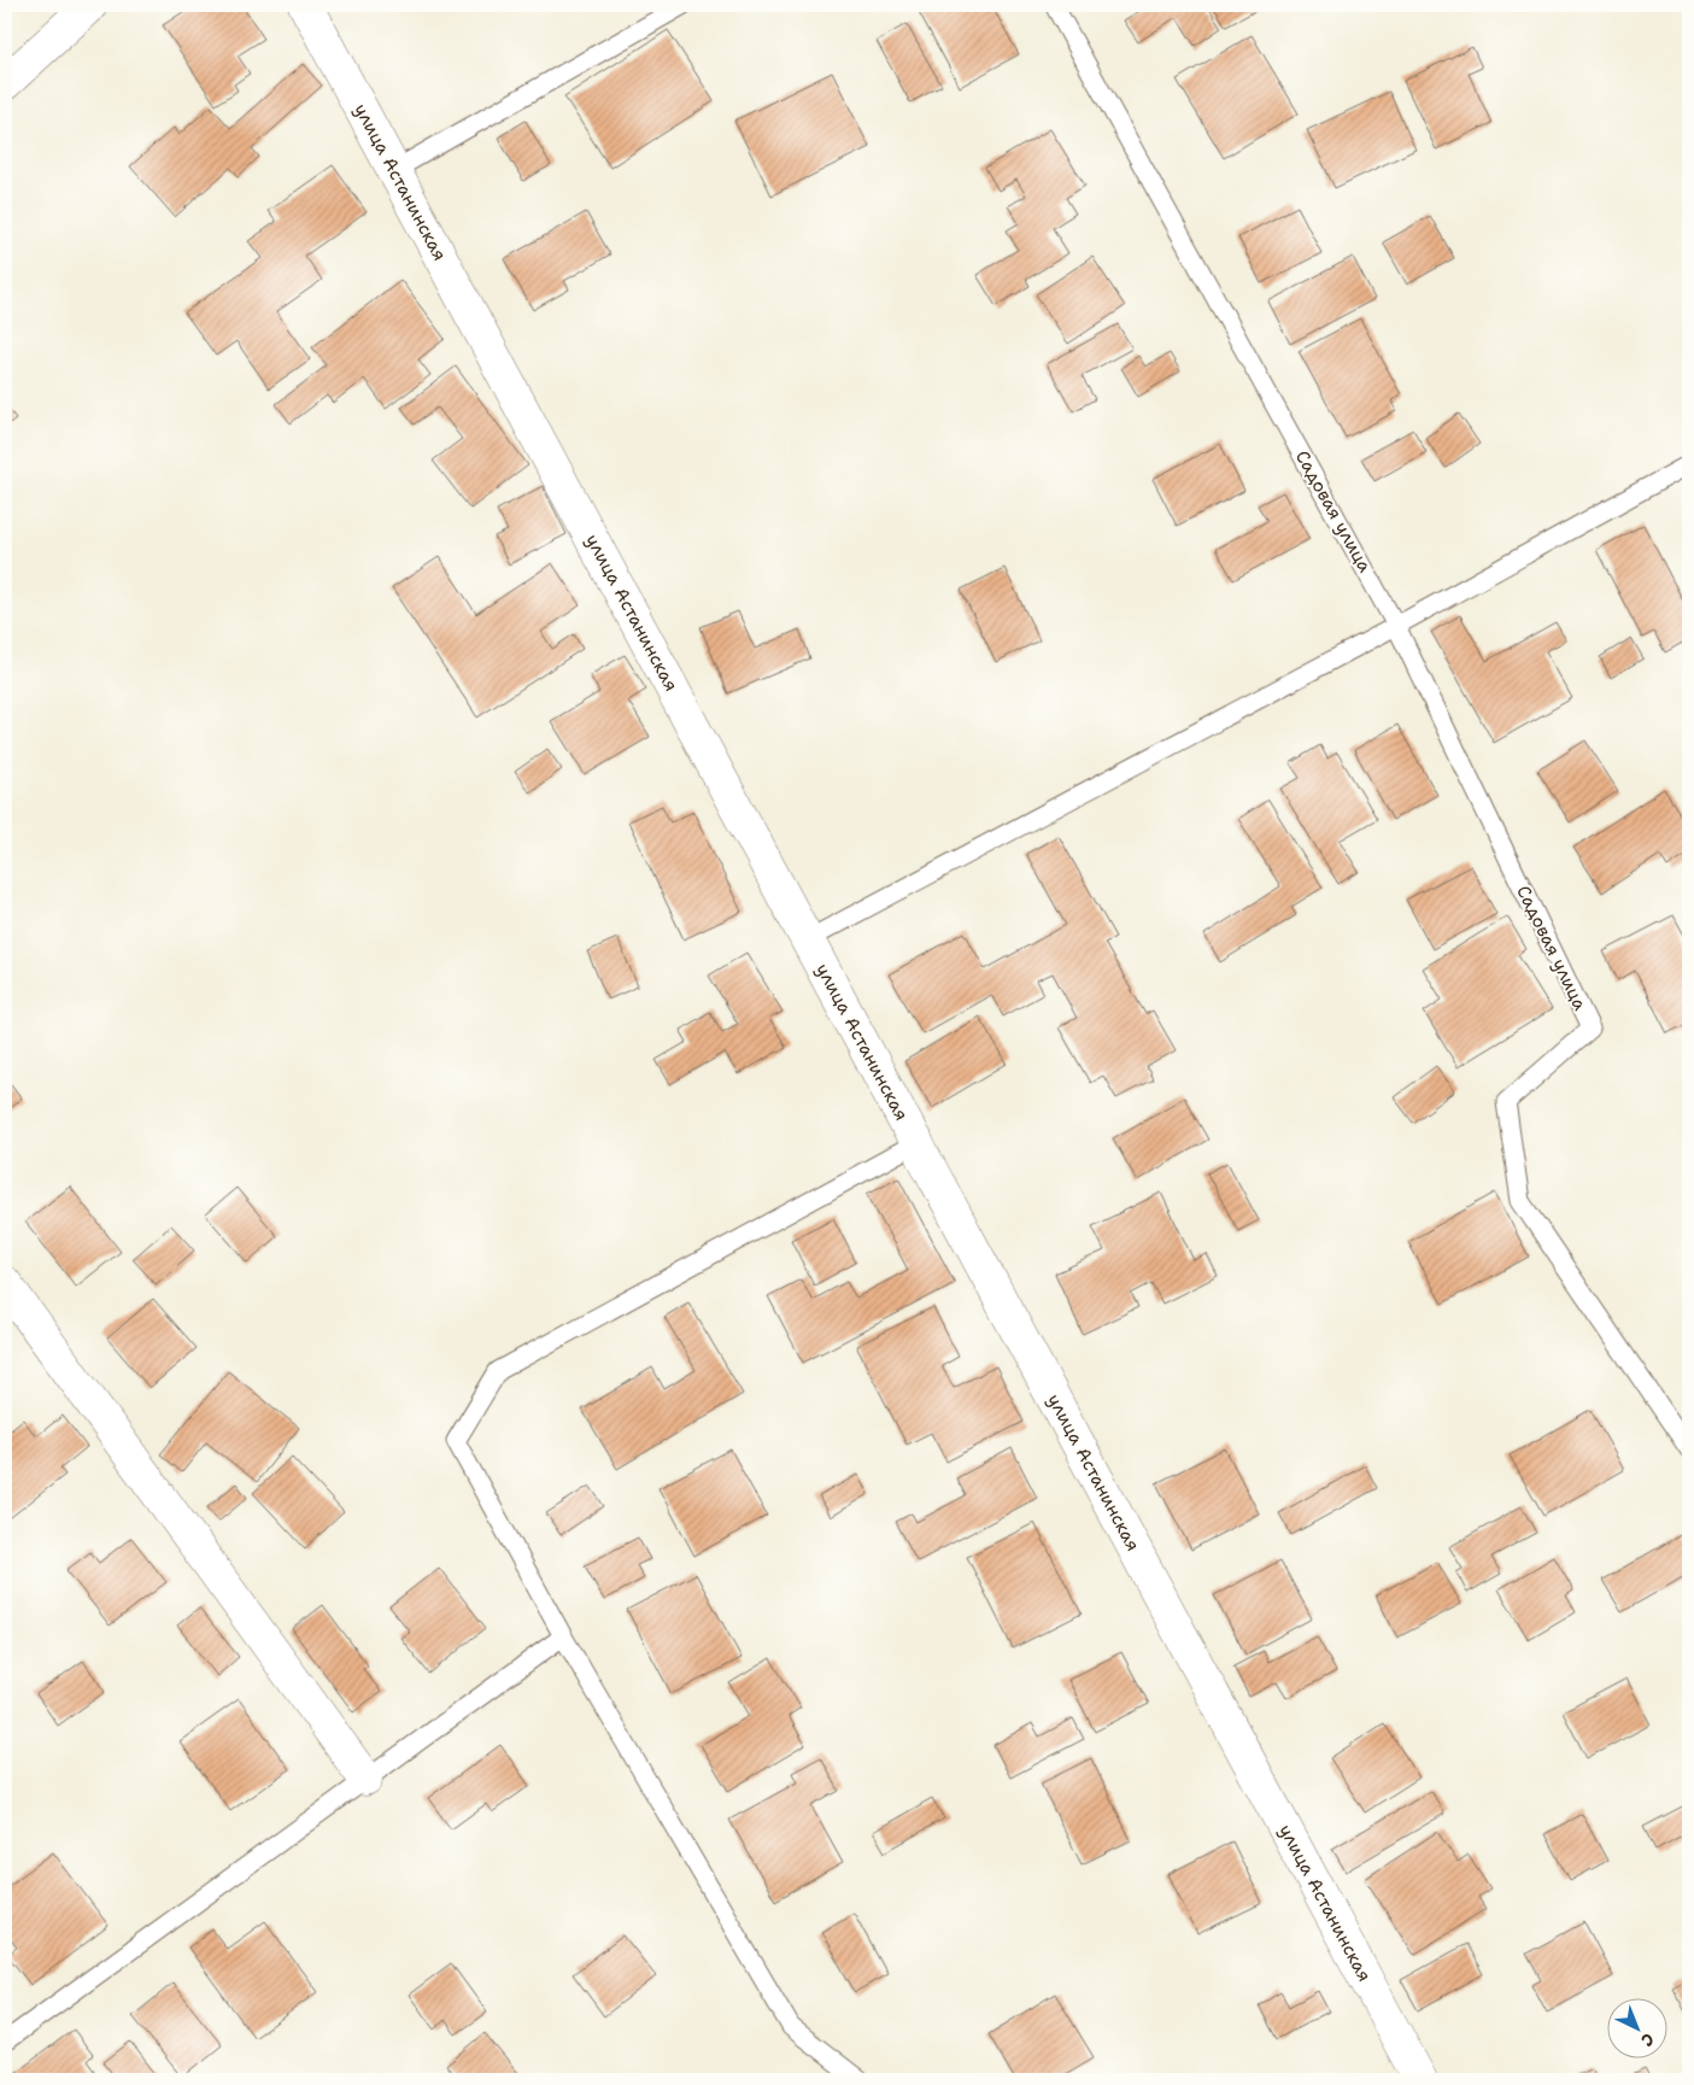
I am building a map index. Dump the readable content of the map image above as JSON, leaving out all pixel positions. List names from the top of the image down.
{
  "streets": {
    "street": ["улица Астанинская"],
    "lane": ["Садовая улица"]
  },
  "north": "bottom right"
}
